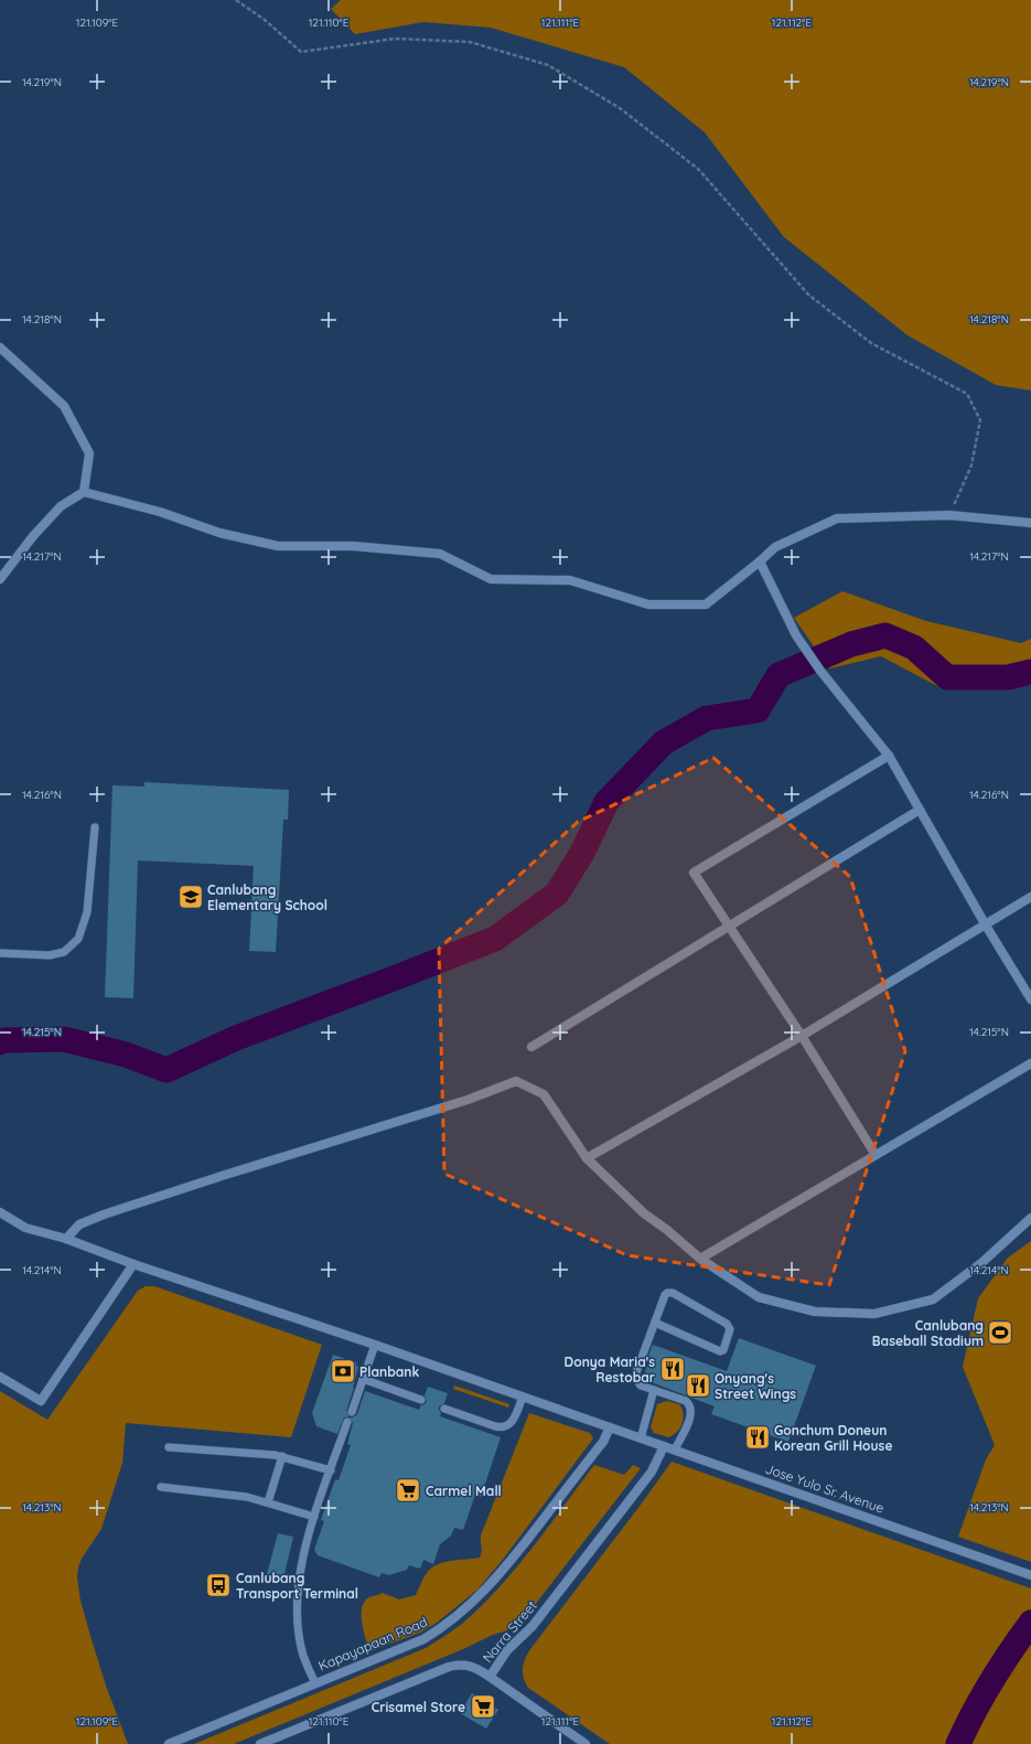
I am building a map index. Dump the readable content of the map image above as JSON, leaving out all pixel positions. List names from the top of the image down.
{
  "streets": {
    "street": ["Jose Yulo Sr. Avenue", "Narra Street", "Kapayapaan Road"]
  },
  "crossings": [
    ["Jose Yulo Sr. Avenue", "Narra Street"],
    ["Jose Yulo Sr. Avenue", "Kapayapaan Road"]
  ],
  "places": {
    "school or university": ["Canlubang Elementary School"],
    "sports": ["Canlubang Baseball Stadium"],
    "restaurant": ["Donya Maria's Restobar", "Onyang's Street Wings", "Gonchum Doneun Korean Grill House"],
    "bank": ["Planbank"],
    "supermarket": ["Carmel Mall", "Crisamel Store"],
    "bus stop": ["Canlubang Transport Terminal"]
  },
  "coordinates": [
    "121.109°E",
    "121.110°E",
    "121.111°E",
    "121.112°E",
    "14.219°N",
    "14.218°N",
    "14.217°N",
    "14.216°N",
    "14.215°N",
    "14.214°N",
    "14.213°N"
  ]
}
